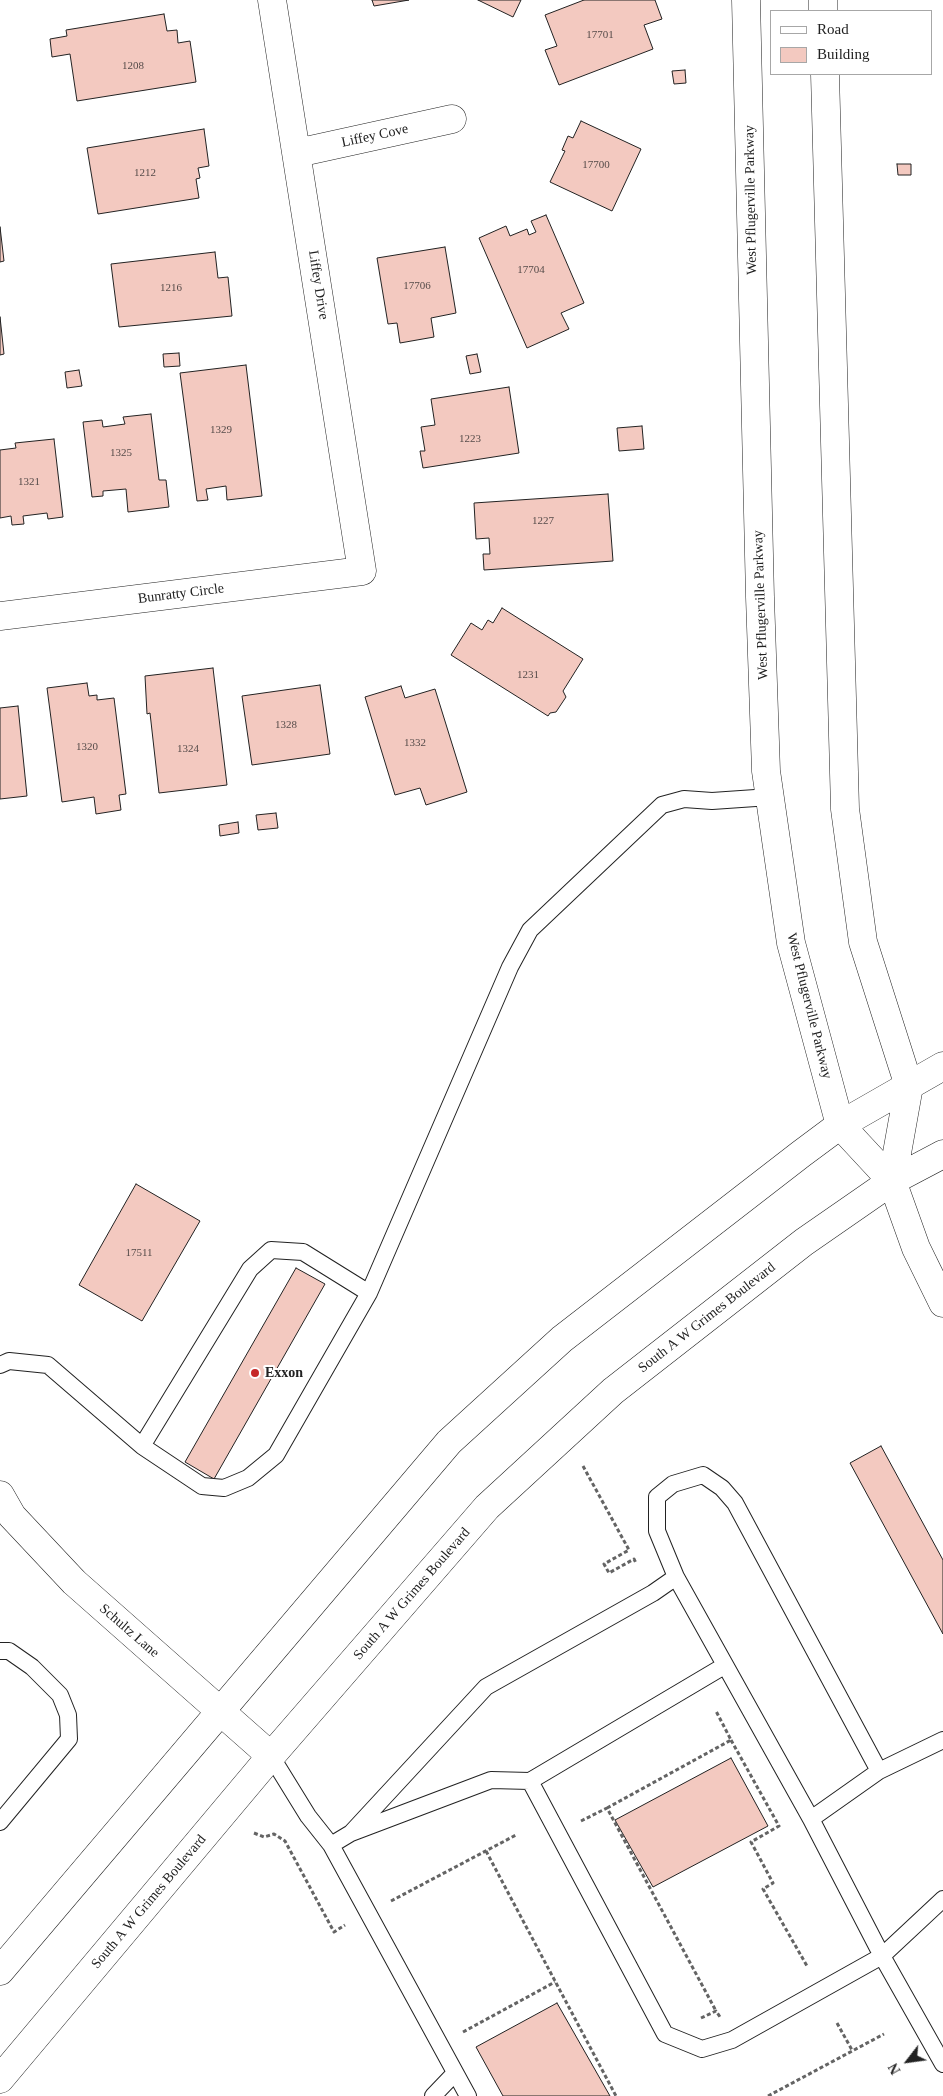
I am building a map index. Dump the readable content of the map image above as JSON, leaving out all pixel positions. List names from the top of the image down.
{
  "streets": {
    "main road": [
      "Liffey Cove",
      "West Pflugerville Parkway",
      "Liffey Drive",
      "Bunratty Circle",
      "South A W Grimes Boulevard",
      "Schultz Lane"
    ]
  },
  "crossings": [
    ["Liffey Cove", "Liffey Drive"],
    ["West Pflugerville Parkway", "South A W Grimes Boulevard"],
    ["Liffey Drive", "Bunratty Circle"],
    ["South A W Grimes Boulevard", "Schultz Lane"]
  ],
  "places": ["Exxon"],
  "house_numbers": [
    "17701",
    "1208",
    "17700",
    "1212",
    "17704",
    "17706",
    "1216",
    "1329",
    "1223",
    "1325",
    "1321",
    "1227",
    "1231",
    "1328",
    "1332",
    "1320",
    "1324",
    "17511"
  ],
  "legend": ["Road", "Building"],
  "north": "bottom left"
}
